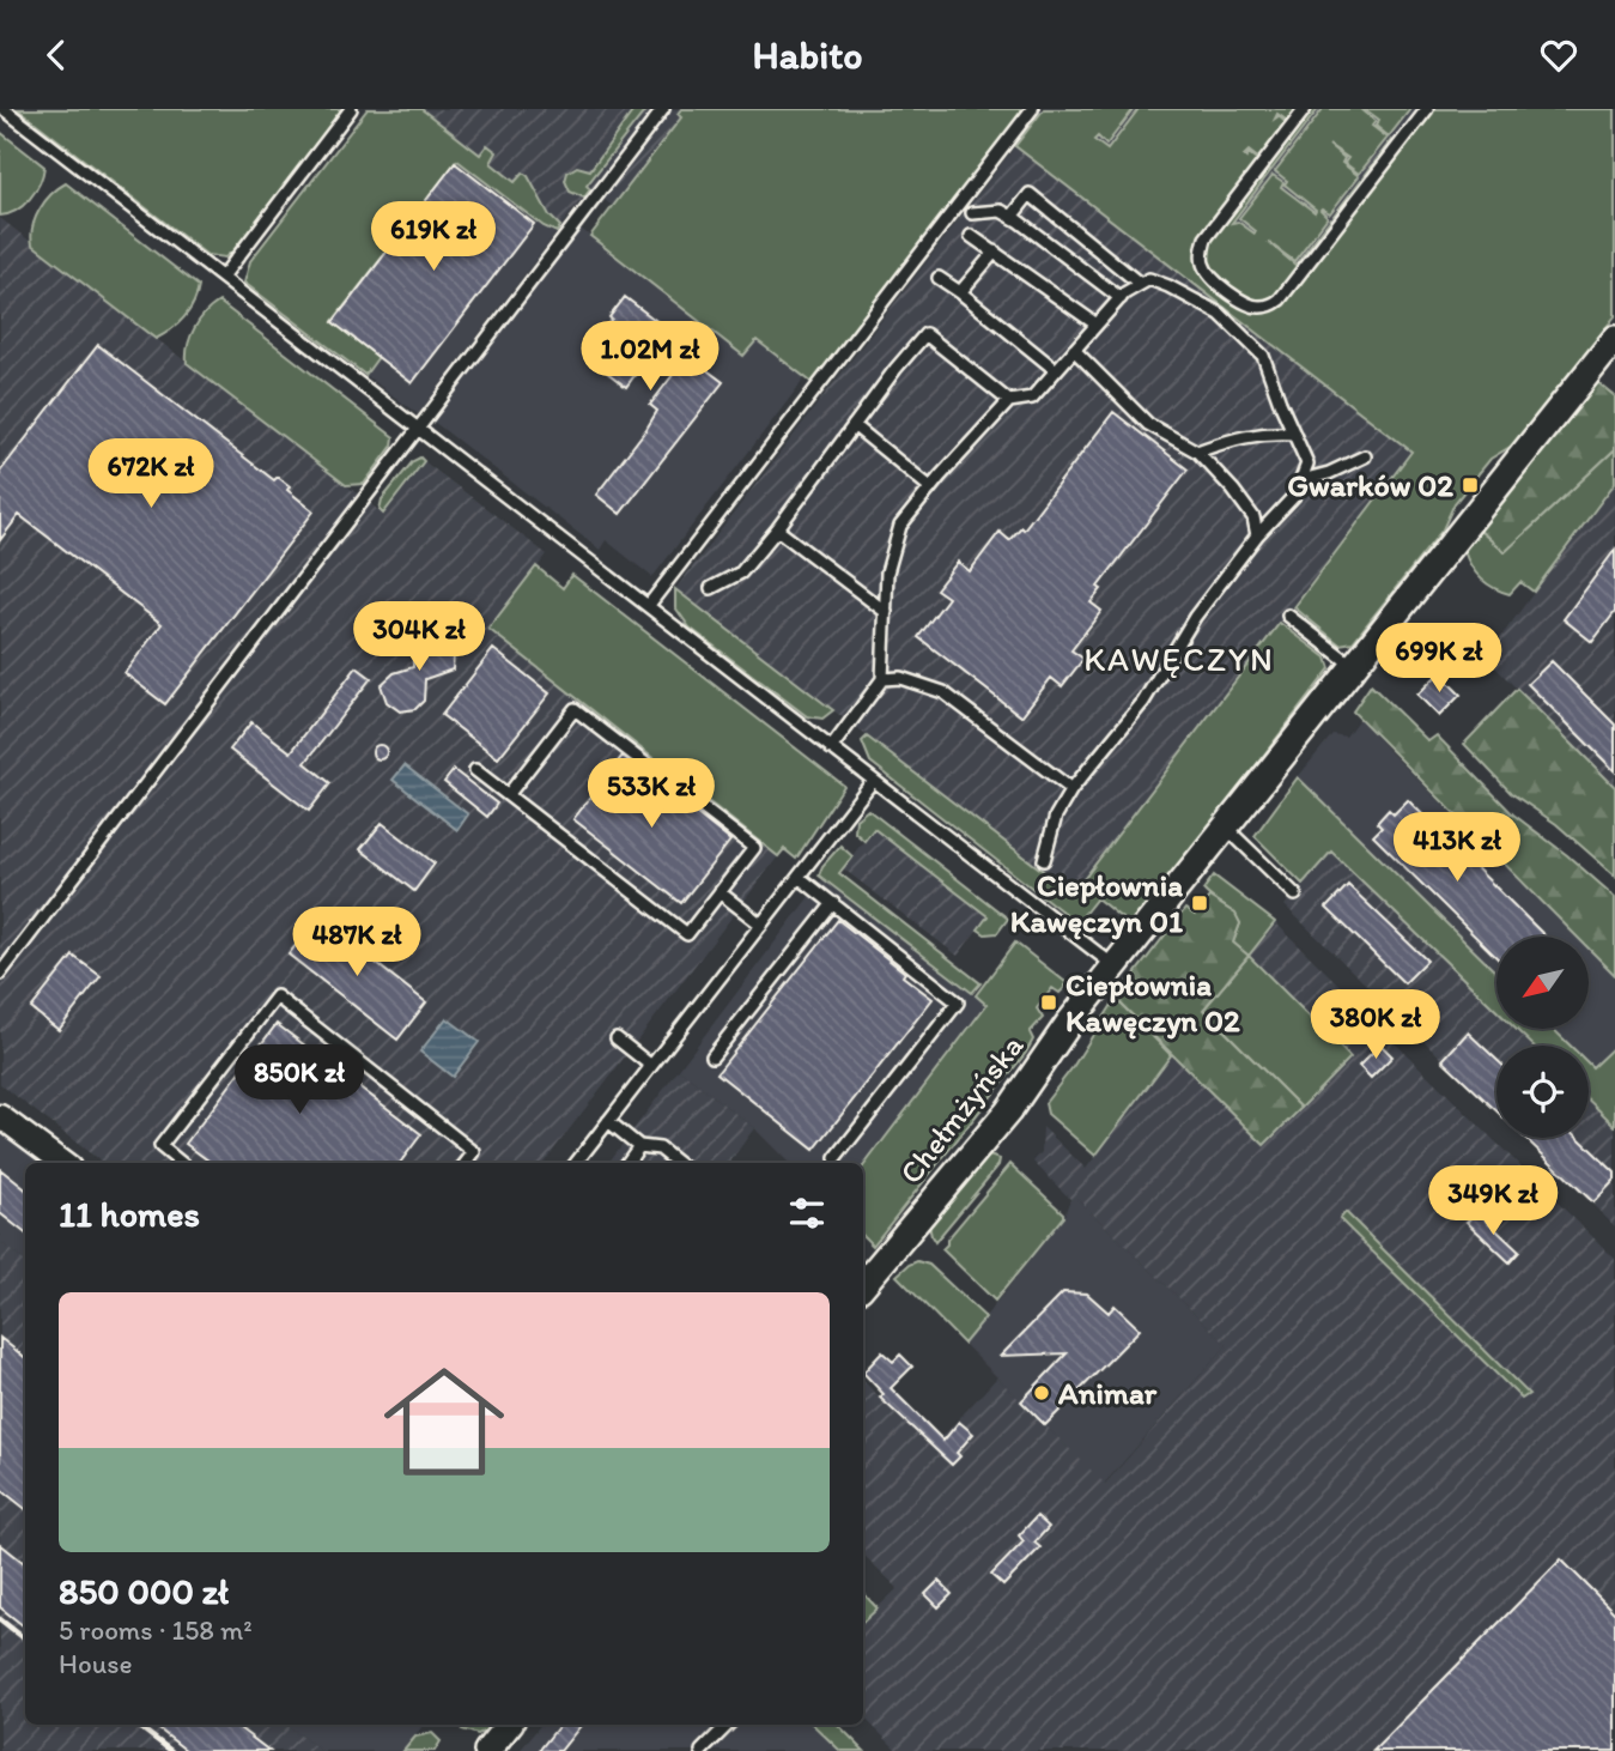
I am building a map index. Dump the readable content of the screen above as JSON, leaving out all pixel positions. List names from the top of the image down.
{
  "streets": {
    "street": ["Chełmżyńska"]
  },
  "districts": ["KAWĘCZYN"],
  "places": {
    "transit": ["Gwarków 02", "Ciepłownia Kawęczyn 01", "Ciepłownia Kawęczyn 02"],
    "other": ["Animar"]
  },
  "north": "bottom left",
  "page": {
    "header": "Habito",
    "price": [
      "619K zł",
      "1.02M zł",
      "672K zł",
      "304K zł",
      "699K zł",
      "533K zł",
      "413K zł",
      "487K zł",
      "380K zł",
      "850K zł",
      "349K zł"
    ],
    "heading": "11 homes",
    "list": [
      {
        "name": "850 000 zł",
        "note": "5 rooms · 158 m² · House"
      }
    ]
  }
}
